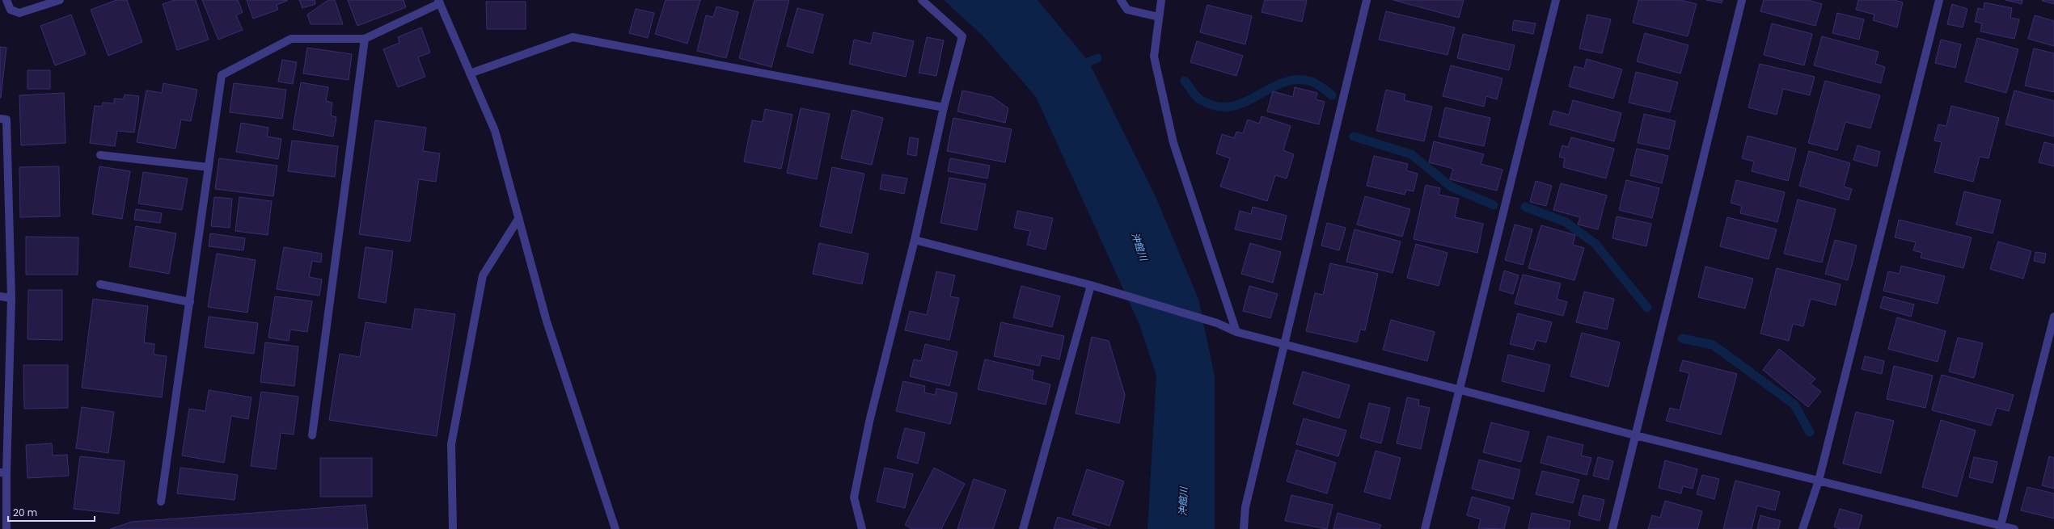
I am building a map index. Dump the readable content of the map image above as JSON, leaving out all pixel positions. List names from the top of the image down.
{
  "water": ["沖館川"],
  "scale_bar": "20 m"
}
